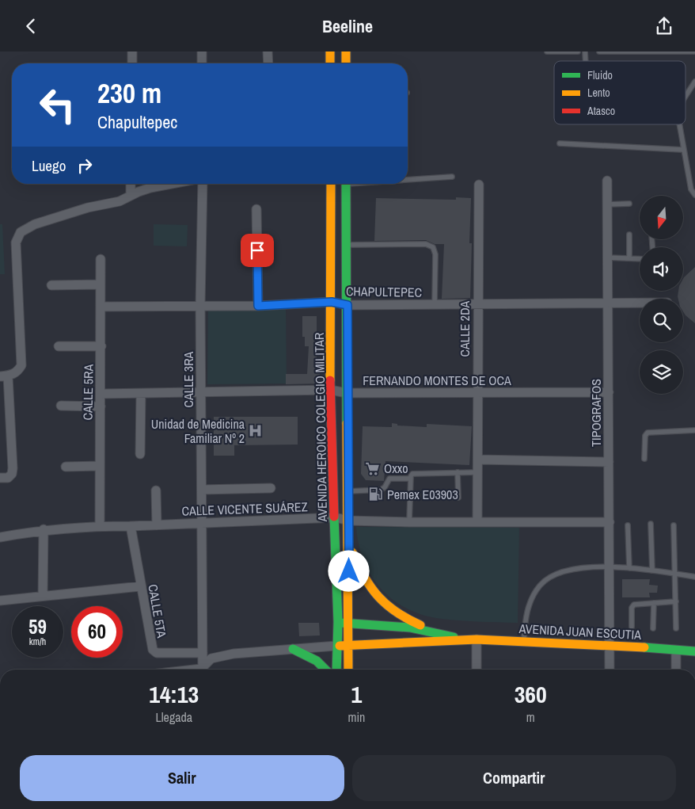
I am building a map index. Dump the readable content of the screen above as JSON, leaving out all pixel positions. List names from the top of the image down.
{
  "streets": {
    "main road": ["AVENIDA HEROICO COLEGIO MILITAR", "AVENIDA JUAN ESCUTIA"],
    "street": [
      "CHAPULTEPEC",
      "CALLE 2DA",
      "CALLE 3RA",
      "FERNANDO MONTES DE OCA",
      "CALLE 5RA",
      "TIPOGRAFOS",
      "CALLE VICENTE SUÁREZ",
      "CALLE 5TA"
    ]
  },
  "crossings": [
    ["CHAPULTEPEC", "CALLE 2DA"],
    ["CHAPULTEPEC", "CALLE 3RA"],
    ["CHAPULTEPEC", "CALLE 5RA"],
    ["CHAPULTEPEC", "TIPOGRAFOS"],
    ["CHAPULTEPEC", "AVENIDA HEROICO COLEGIO MILITAR"],
    ["CALLE 2DA", "FERNANDO MONTES DE OCA"],
    ["CALLE 2DA", "CALLE VICENTE SUÁREZ"],
    ["CALLE 3RA", "FERNANDO MONTES DE OCA"],
    ["CALLE 3RA", "CALLE VICENTE SUÁREZ"],
    ["CALLE 3RA", "CALLE 5TA"],
    ["FERNANDO MONTES DE OCA", "CALLE 5RA"],
    ["FERNANDO MONTES DE OCA", "TIPOGRAFOS"],
    ["FERNANDO MONTES DE OCA", "AVENIDA HEROICO COLEGIO MILITAR"],
    ["CALLE 5RA", "CALLE VICENTE SUÁREZ"],
    ["TIPOGRAFOS", "CALLE VICENTE SUÁREZ"],
    ["TIPOGRAFOS", "AVENIDA JUAN ESCUTIA"],
    ["AVENIDA HEROICO COLEGIO MILITAR", "CALLE VICENTE SUÁREZ"],
    ["AVENIDA HEROICO COLEGIO MILITAR", "AVENIDA JUAN ESCUTIA"],
    ["CALLE VICENTE SUÁREZ", "CALLE 5TA"]
  ],
  "places": {
    "hospital": ["Unidad de Medicina Familiar Nº 2"],
    "supermarket": ["Oxxo"],
    "fuel station": ["Pemex E03903"]
  },
  "legend": ["Fluido", "Lento", "Atasco"],
  "north": "bottom",
  "page": {
    "header": "Beeline",
    "turn": ["230 m", "Chapultepec"],
    "then": "Luego",
    "speed": "59 km/h",
    "limit": "60",
    "eta": [
      "14:13",
      "Llegada",
      "1",
      "min",
      "360",
      "m"
    ],
    "buttons": ["Salir", "Compartir"]
  }
}
